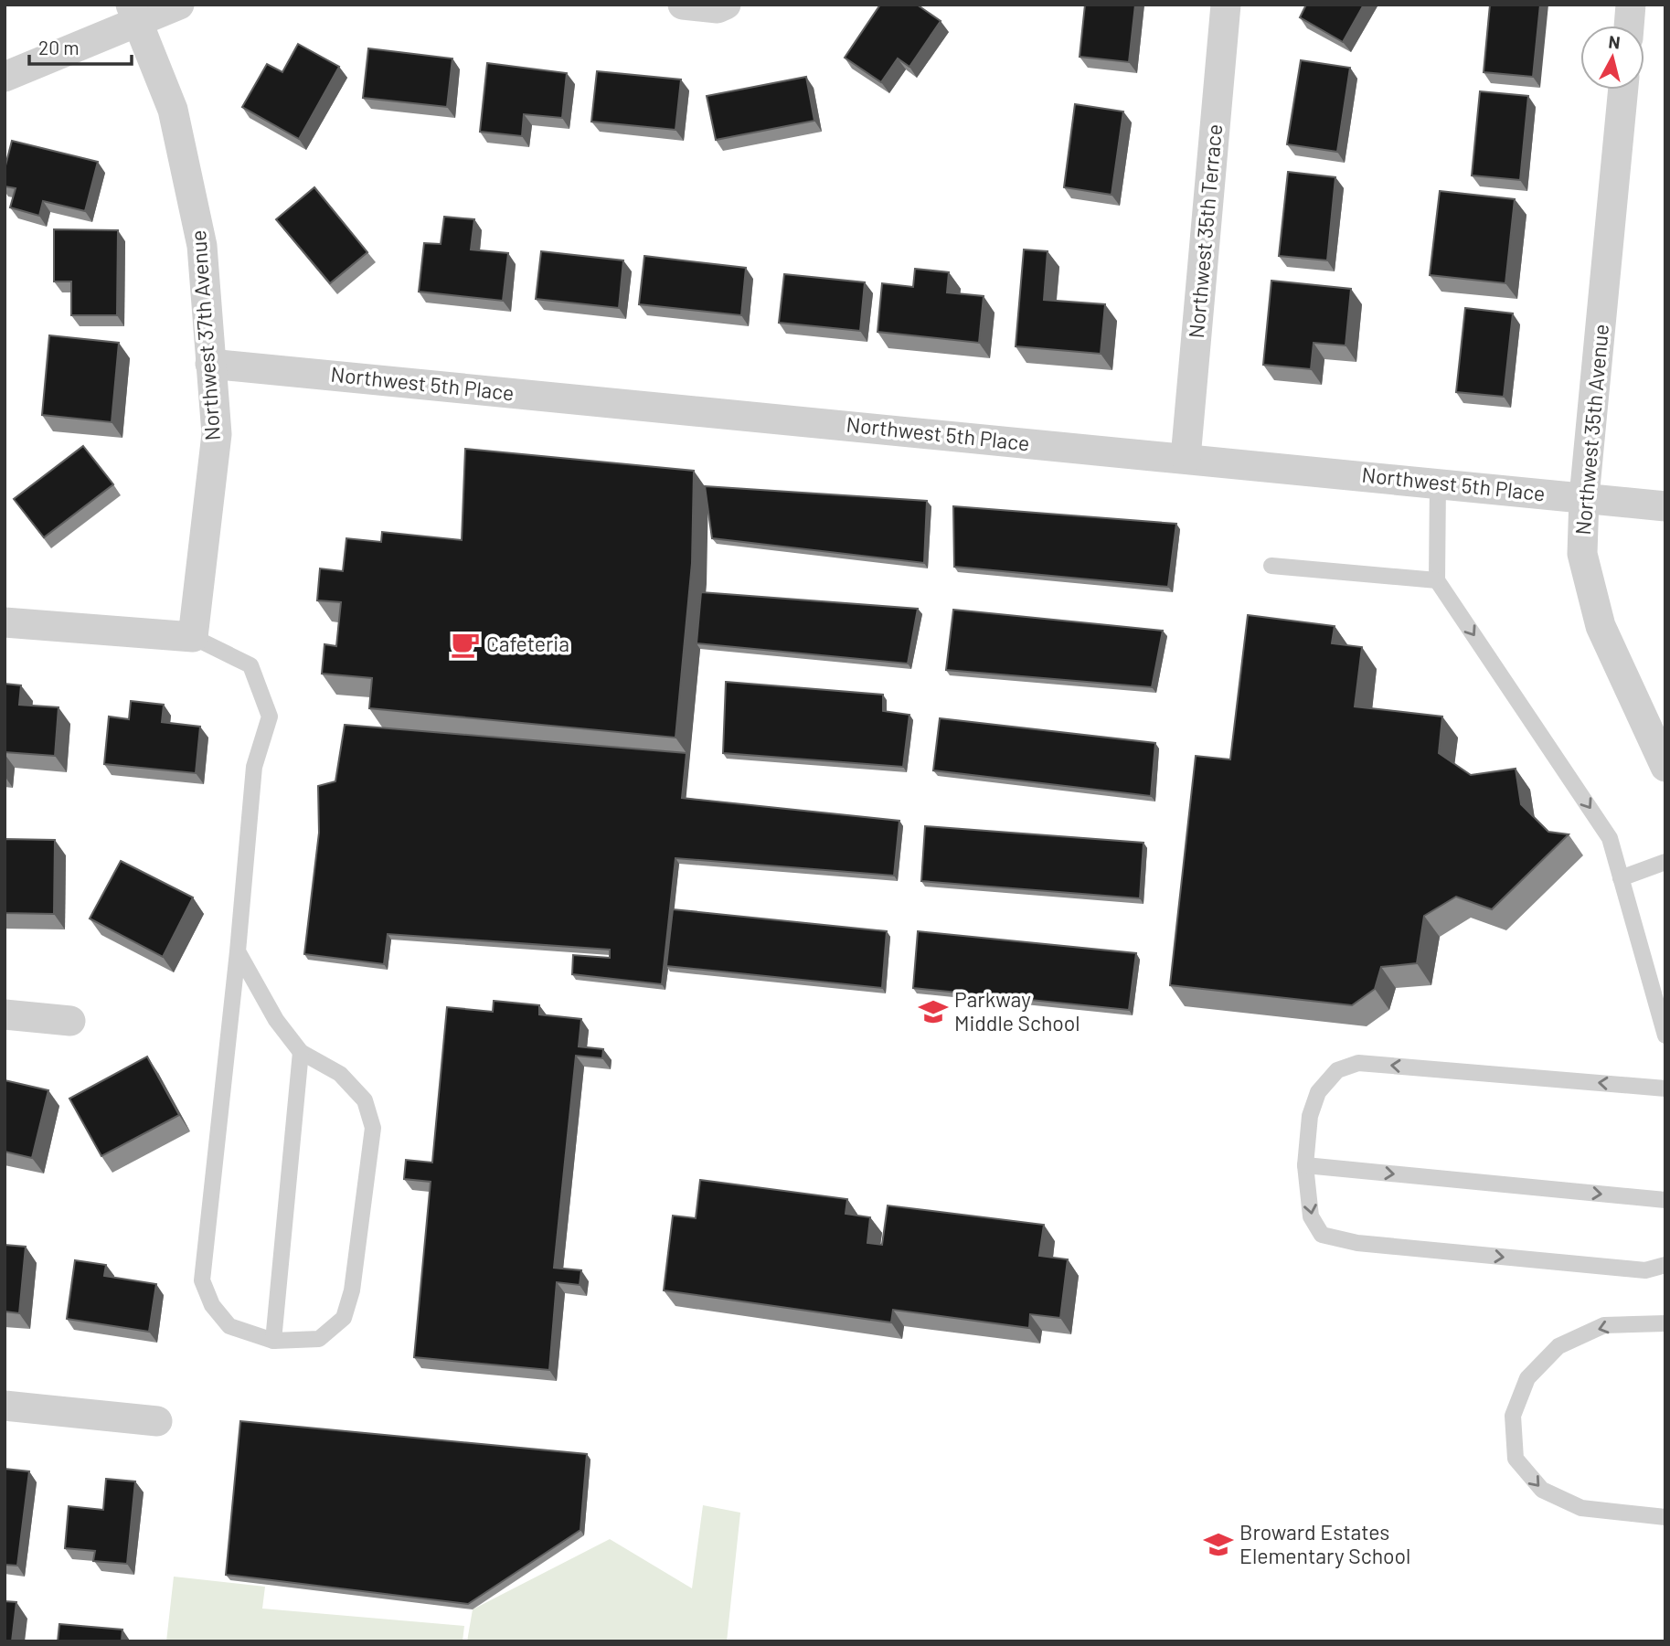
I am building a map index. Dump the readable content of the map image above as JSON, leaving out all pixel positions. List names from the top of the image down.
{
  "streets": {
    "street": [
      "Northwest 35th Terrace",
      "Northwest 37th Avenue",
      "Northwest 5th Place",
      "Northwest 35th Avenue"
    ]
  },
  "crossings": [
    ["Northwest 35th Terrace", "Northwest 5th Place"],
    ["Northwest 37th Avenue", "Northwest 5th Place"],
    ["Northwest 5th Place", "Northwest 35th Avenue"]
  ],
  "places": {
    "cafe": ["Cafeteria"],
    "school or university": ["Parkway Middle School", "Broward Estates Elementary School"]
  },
  "scale_bar": "20 m",
  "north": "top"
}
